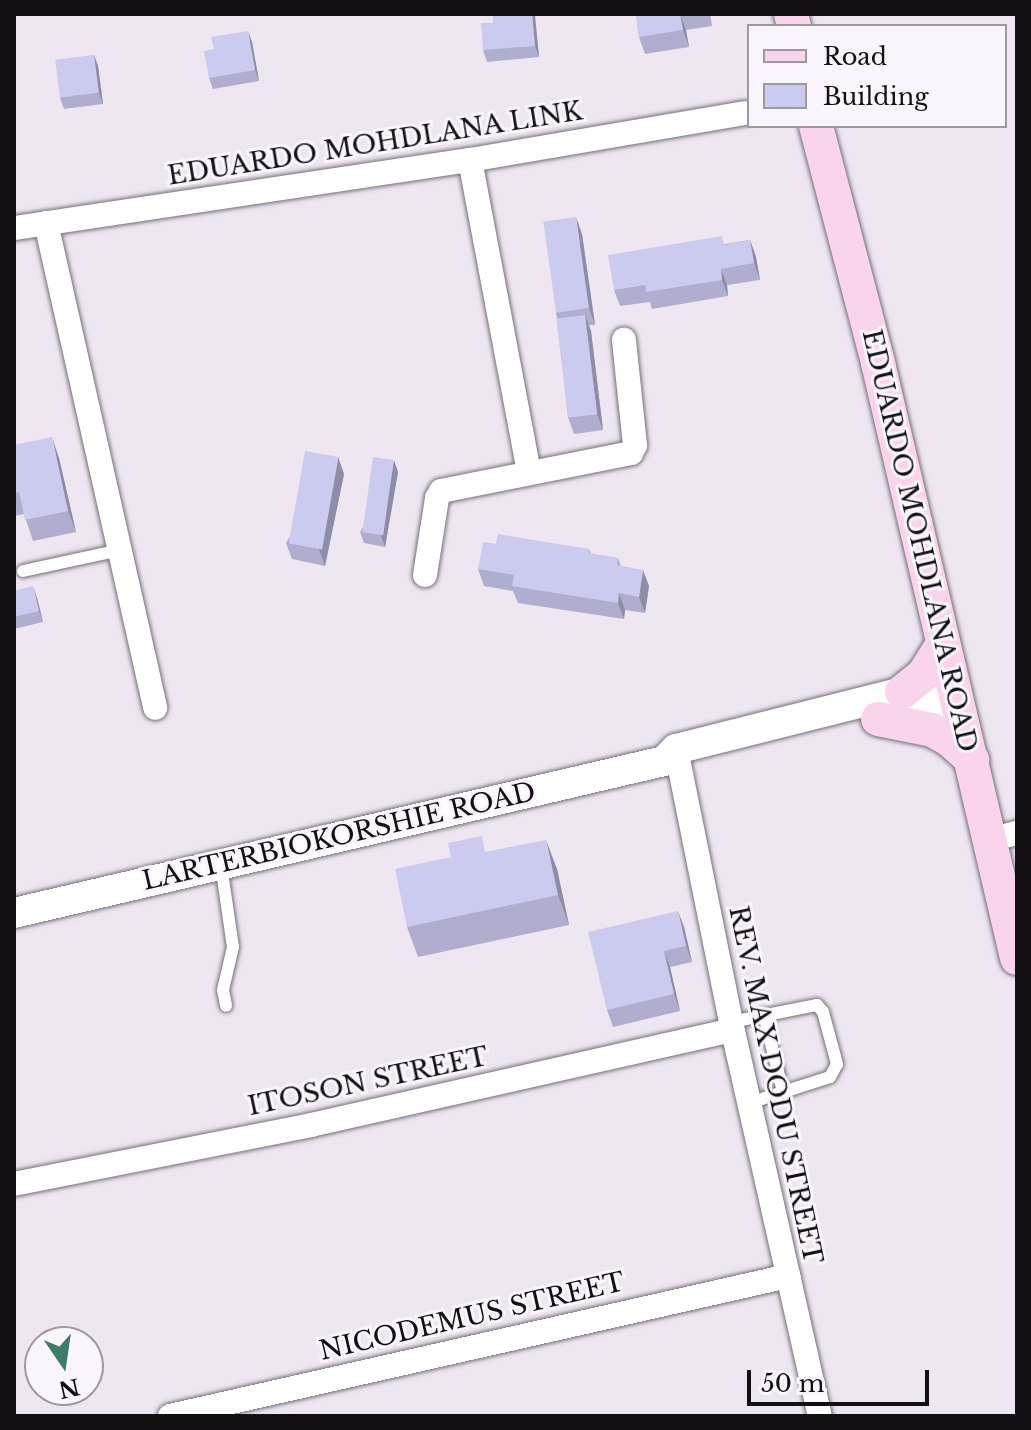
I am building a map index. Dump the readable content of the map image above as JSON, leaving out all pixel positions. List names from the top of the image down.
{
  "streets": {
    "main road": ["EDUARDO MOHDLANA ROAD"],
    "street": [
      "EDUARDO MOHDLANA LINK",
      "LARTERBIOKORSHIE ROAD",
      "ITOSON STREET",
      "REV. MAX DODU STREET",
      "NICODEMUS STREET"
    ]
  },
  "crossings": [
    ["EDUARDO MOHDLANA ROAD", "LARTERBIOKORSHIE ROAD"],
    ["LARTERBIOKORSHIE ROAD", "REV. MAX DODU STREET"],
    ["ITOSON STREET", "REV. MAX DODU STREET"],
    ["REV. MAX DODU STREET", "NICODEMUS STREET"]
  ],
  "legend": ["Road", "Building"],
  "scale_bar": "50 m",
  "north": "bottom"
}
